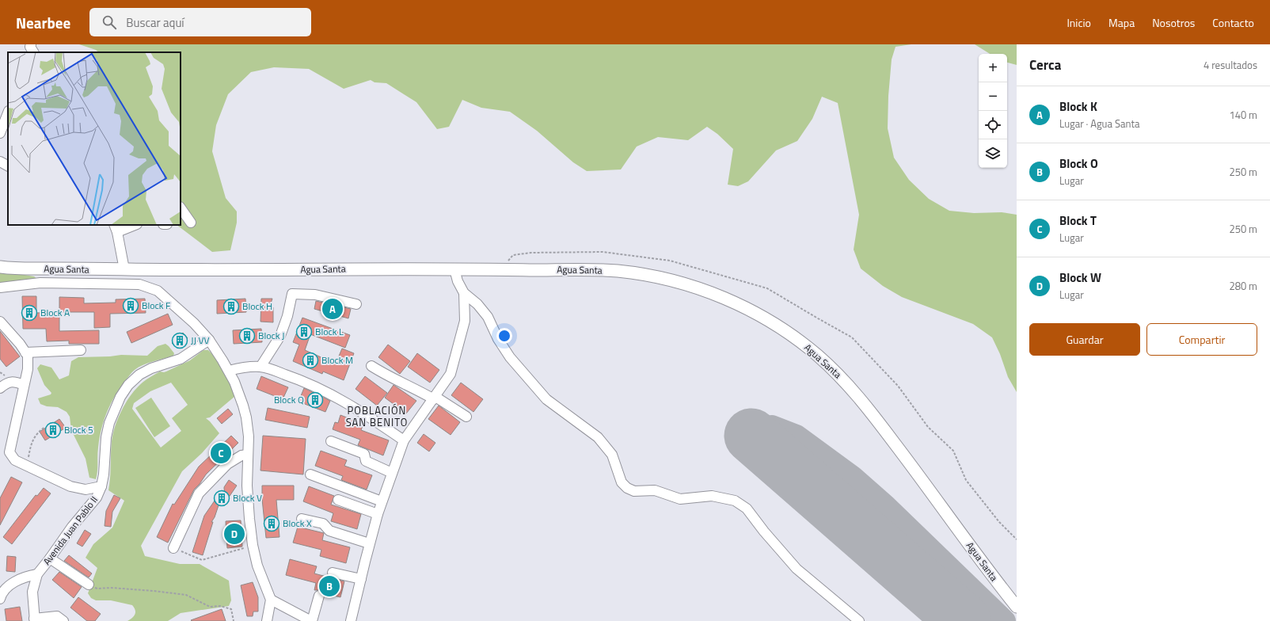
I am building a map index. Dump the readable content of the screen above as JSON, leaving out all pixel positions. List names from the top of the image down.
{
  "streets": {
    "main road": ["Agua Santa"],
    "street": ["Avenida Juan Pablo II"]
  },
  "districts": ["POBLACIÓN SAN BENITO"],
  "places": {
    "building": [
      "Block F",
      "Block H",
      "Block A",
      "Block L",
      "Block J",
      "JJ VV",
      "Block M",
      "Block Q",
      "Block 5",
      "Block V",
      "Block X"
    ]
  },
  "page": {
    "header": "Nearbee",
    "search": "Buscar aquí",
    "nav": [
      "Inicio",
      "Mapa",
      "Nosotros",
      "Contacto"
    ],
    "heading": ["Cerca", "4 resultados"],
    "map_buttons": ["+", "−"],
    "list": [
      {
        "mark": "A",
        "name": "Block K",
        "note": "Lugar · Agua Santa",
        "value": "140 m"
      },
      {
        "mark": "B",
        "name": "Block O",
        "note": "Lugar",
        "value": "250 m"
      },
      {
        "mark": "C",
        "name": "Block T",
        "note": "Lugar",
        "value": "250 m"
      },
      {
        "mark": "D",
        "name": "Block W",
        "note": "Lugar",
        "value": "280 m"
      }
    ],
    "pins": [
      "A",
      "C",
      "D",
      "B"
    ],
    "buttons": ["Guardar", "Compartir"]
  }
}
